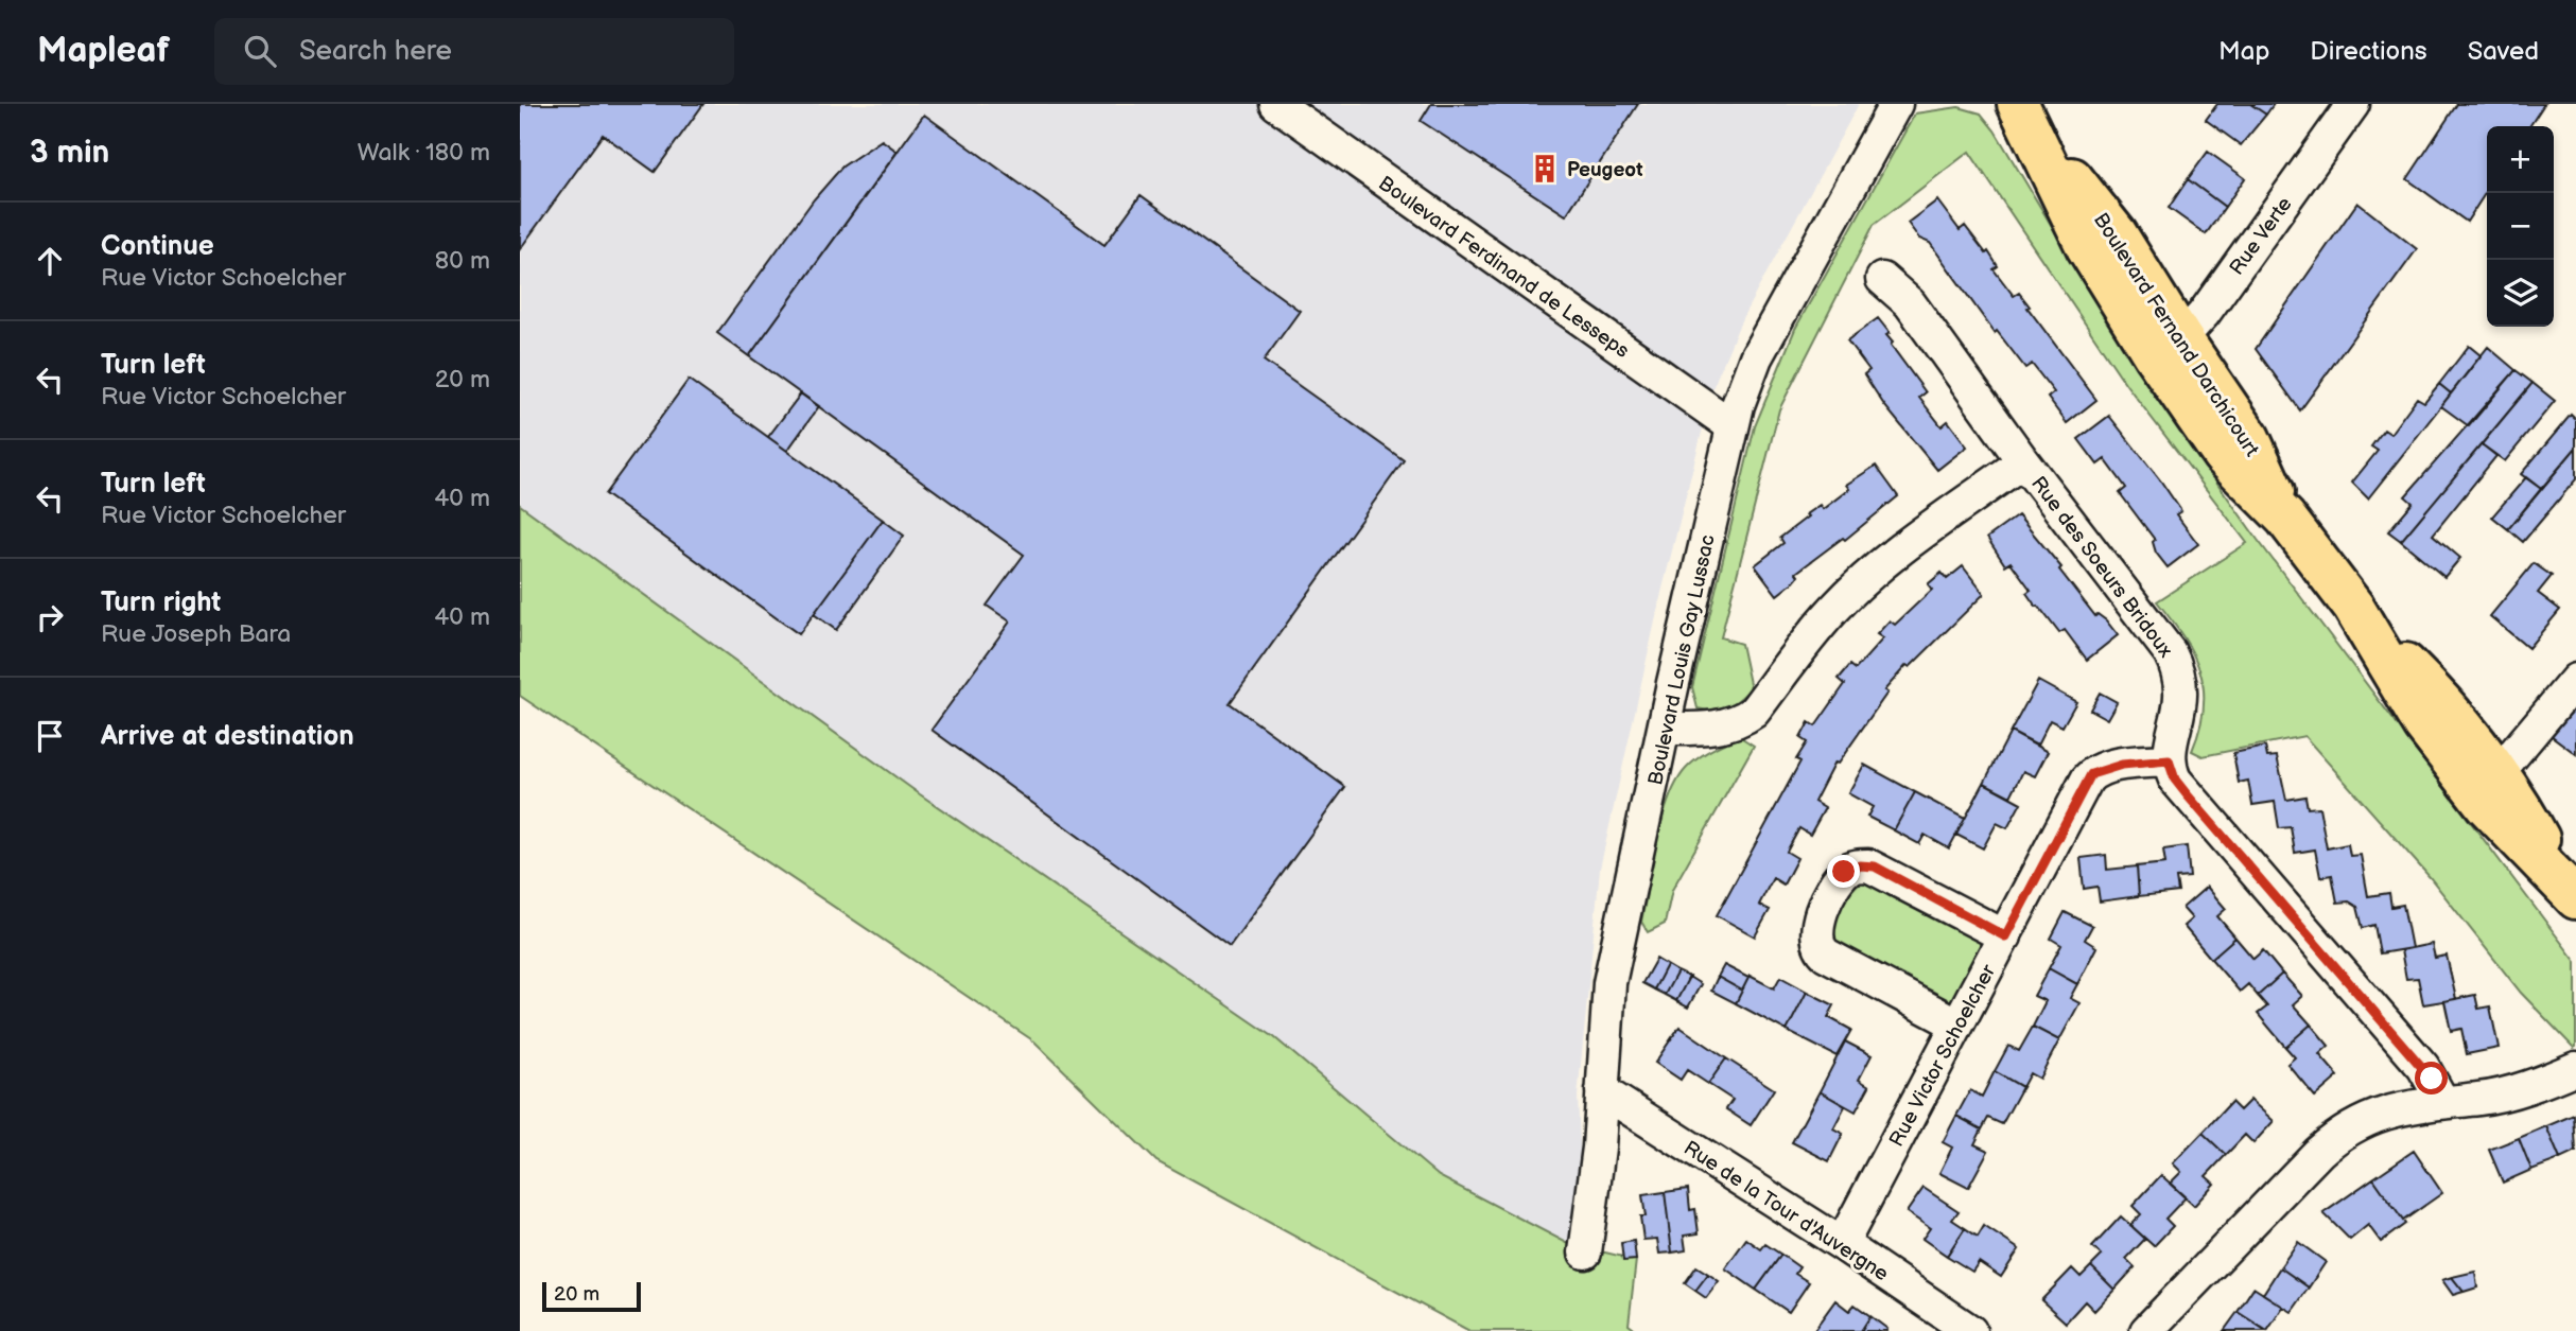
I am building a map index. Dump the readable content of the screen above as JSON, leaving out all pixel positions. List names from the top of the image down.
{
  "streets": {
    "main road": ["Boulevard Fernand Darchicourt"],
    "street": [
      "Rue Verte",
      "Boulevard Ferdinand de Lesseps",
      "Rue des Soeurs Bridoux",
      "Boulevard Louis Gay Lussac",
      "Rue Victor Schoelcher",
      "Rue de la Tour d'Auvergne"
    ]
  },
  "crossings": [
    ["Rue Verte", "Boulevard Fernand Darchicourt"],
    ["Boulevard Ferdinand de Lesseps", "Boulevard Louis Gay Lussac"],
    ["Rue des Soeurs Bridoux", "Boulevard Louis Gay Lussac"],
    ["Rue des Soeurs Bridoux", "Rue Victor Schoelcher"],
    ["Boulevard Louis Gay Lussac", "Rue de la Tour d'Auvergne"],
    ["Rue Victor Schoelcher", "Rue de la Tour d'Auvergne"]
  ],
  "places": {
    "building": ["Peugeot"]
  },
  "scale_bar": "20 m",
  "page": {
    "header": "Mapleaf",
    "search": "Search here",
    "nav": ["Map", "Directions", "Saved"],
    "heading": ["3 min", "Walk · 180 m"],
    "map_buttons": ["+", "−"],
    "list": [
      ["Continue", "Rue Victor Schoelcher", "80 m"],
      ["Turn left", "Rue Victor Schoelcher", "20 m"],
      ["Turn left", "Rue Victor Schoelcher", "40 m"],
      ["Turn right", "Rue Joseph Bara", "40 m"],
      "Arrive at destination"
    ],
    "scale": "20 m"
  }
}
